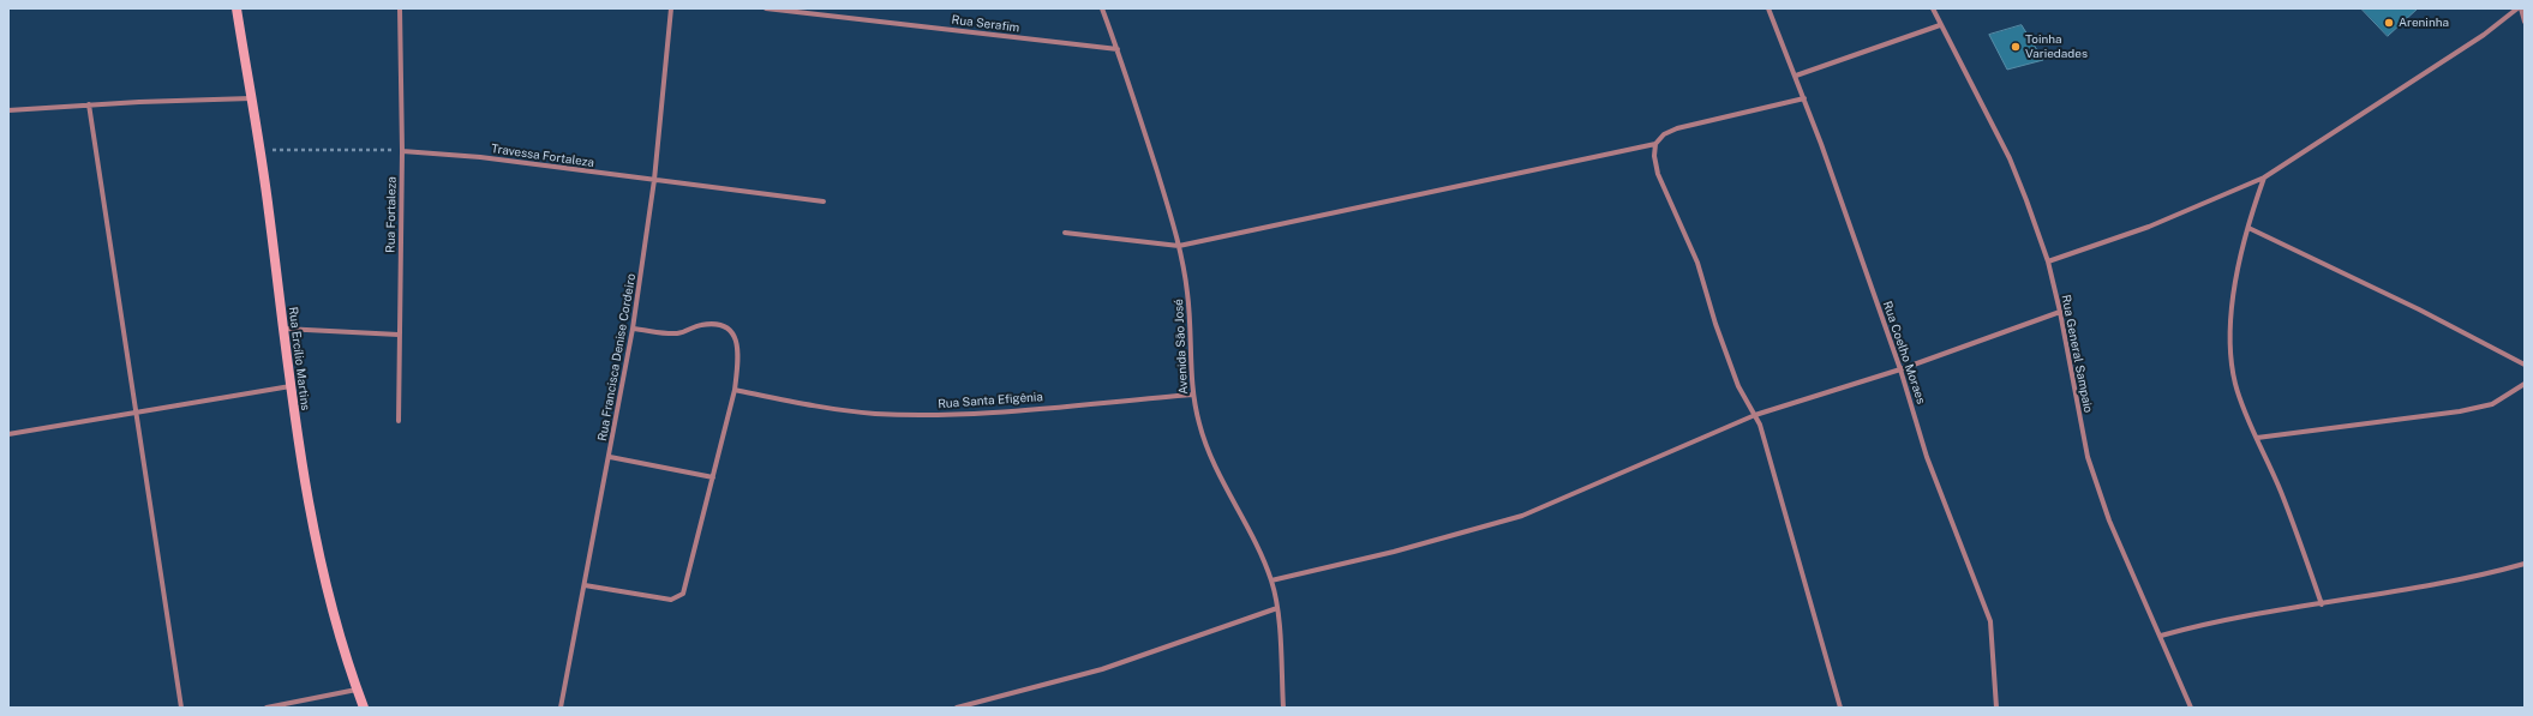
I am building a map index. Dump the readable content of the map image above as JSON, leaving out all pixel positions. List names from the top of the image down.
{
  "streets": {
    "street": [
      "Rua Serafim",
      "Travessa Fortaleza",
      "Rua Fortaleza",
      "Avenida São José",
      "Rua Coelho Moraes",
      "Rua General Sampaio",
      "Rua Francisca Denise Cordeiro",
      "Rua Ercílio Martins",
      "Rua Santa Efigênia"
    ]
  },
  "crossings": [
    ["Rua Serafim", "Avenida São José"],
    ["Travessa Fortaleza", "Rua Fortaleza"],
    ["Travessa Fortaleza", "Rua Francisca Denise Cordeiro"],
    ["Avenida São José", "Rua Santa Efigênia"]
  ],
  "places": ["Areninha", "Toinha Variedades"]
}
